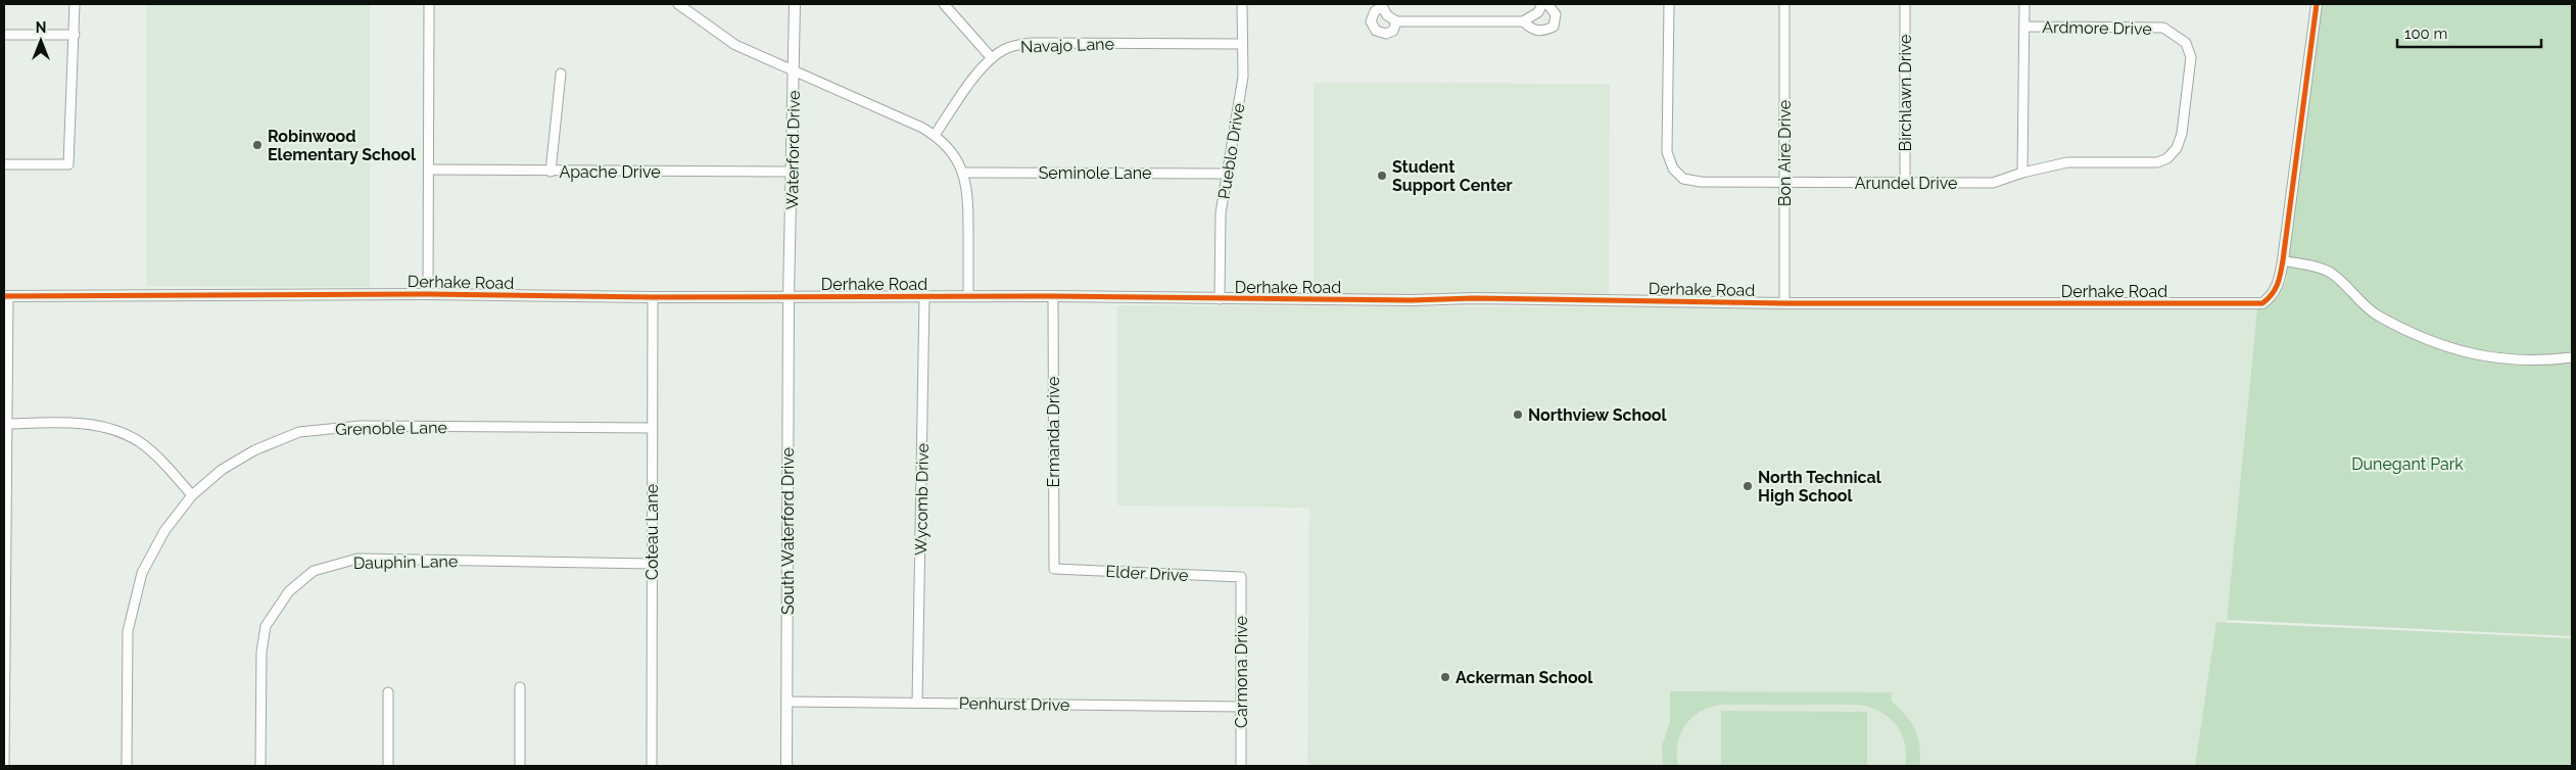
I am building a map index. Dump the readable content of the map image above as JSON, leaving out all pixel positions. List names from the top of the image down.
{
  "streets": {
    "street": [
      "Ardmore Drive",
      "Navajo Lane",
      "Birchlawn Drive",
      "Waterford Drive",
      "Pueblo Drive",
      "Bon Aire Drive",
      "Apache Drive",
      "Seminole Lane",
      "Arundel Drive",
      "Derhake Road",
      "Grenoble Lane",
      "Ermanda Drive",
      "Wycomb Drive",
      "South Waterford Drive",
      "Coteau Lane",
      "Dauphin Lane",
      "Elder Drive",
      "Carmona Drive",
      "Penhurst Drive"
    ]
  },
  "crossings": [
    ["Ardmore Drive", "Arundel Drive"],
    ["Navajo Lane", "Pueblo Drive"],
    ["Birchlawn Drive", "Arundel Drive"],
    ["Waterford Drive", "Apache Drive"],
    ["Waterford Drive", "Derhake Road"],
    ["Waterford Drive", "South Waterford Drive"],
    ["Pueblo Drive", "Seminole Lane"],
    ["Pueblo Drive", "Derhake Road"],
    ["Bon Aire Drive", "Arundel Drive"],
    ["Bon Aire Drive", "Derhake Road"],
    ["Derhake Road", "Ermanda Drive"],
    ["Derhake Road", "Wycomb Drive"],
    ["Derhake Road", "South Waterford Drive"],
    ["Derhake Road", "Coteau Lane"],
    ["Grenoble Lane", "Coteau Lane"],
    ["Ermanda Drive", "Elder Drive"],
    ["Wycomb Drive", "Penhurst Drive"],
    ["South Waterford Drive", "Penhurst Drive"],
    ["Coteau Lane", "Dauphin Lane"],
    ["Elder Drive", "Carmona Drive"],
    ["Carmona Drive", "Penhurst Drive"]
  ],
  "parks": ["Dunegant Park"],
  "places": [
    "Robinwood Elementary School",
    "Student Support Center",
    "Northview School",
    "North Technical High School",
    "Ackerman School"
  ],
  "scale_bar": "100 m",
  "north": "top"
}
